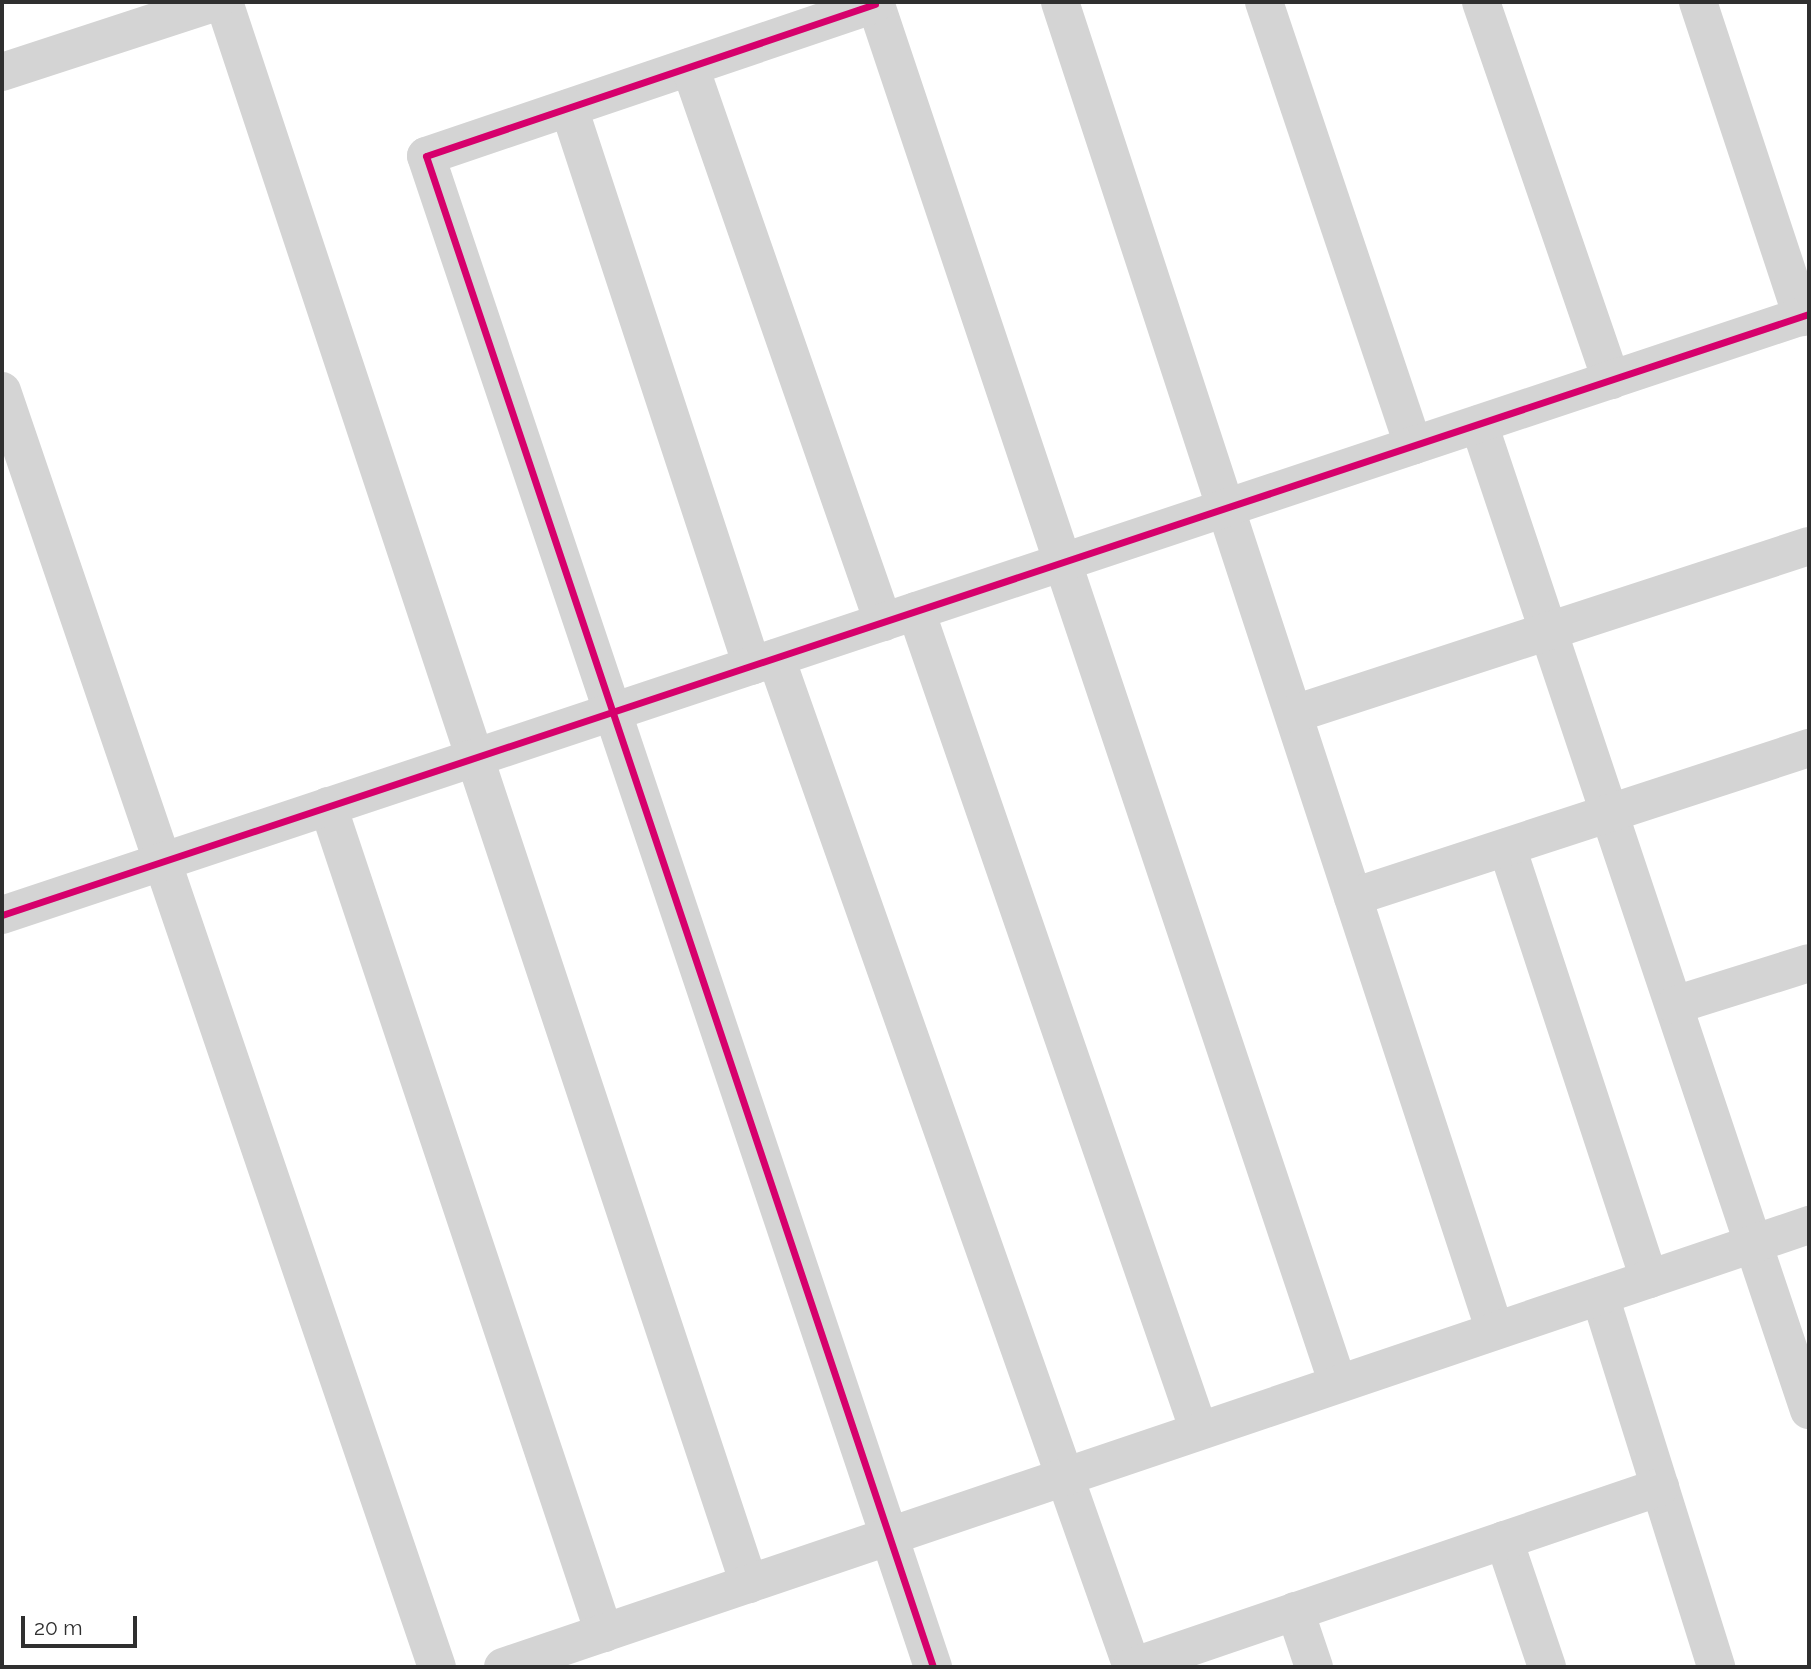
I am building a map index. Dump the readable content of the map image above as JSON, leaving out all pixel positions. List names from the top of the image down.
{
  "scale_bar": "20 m"
}
